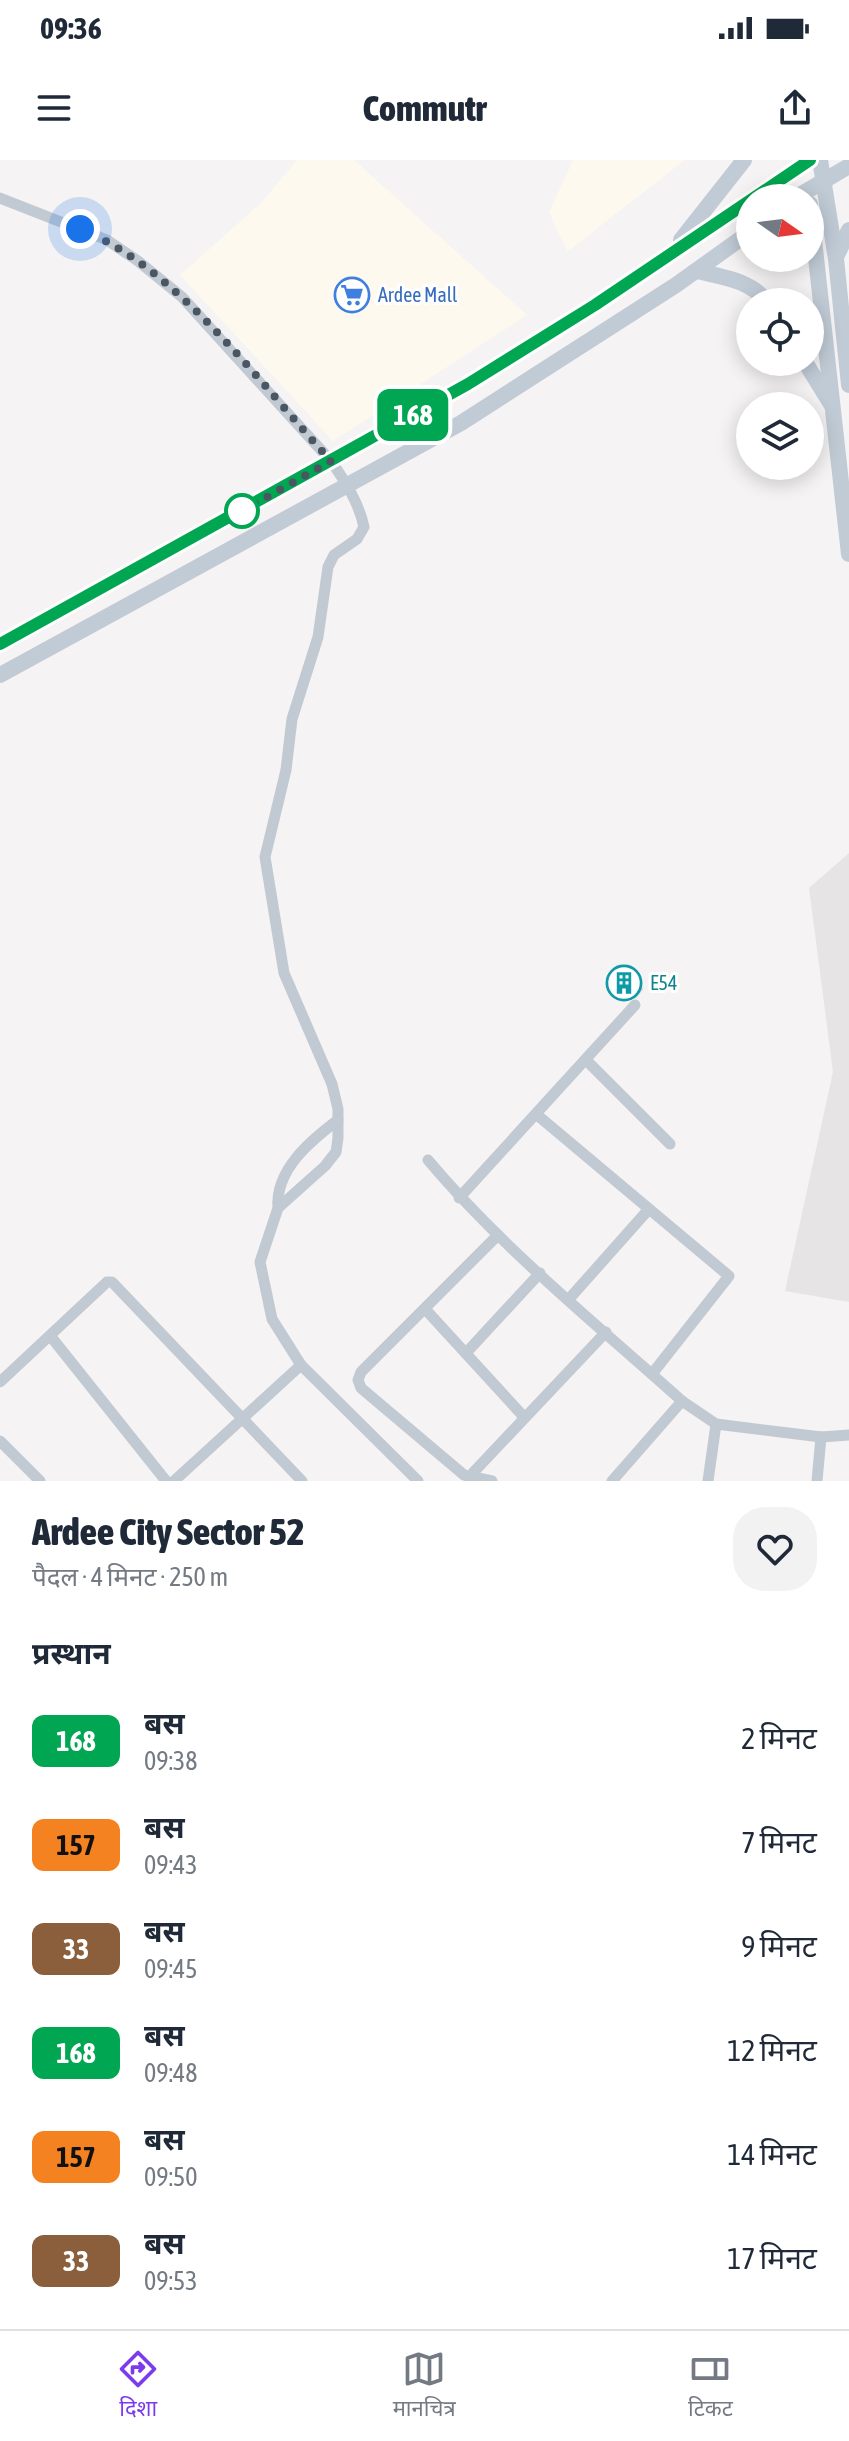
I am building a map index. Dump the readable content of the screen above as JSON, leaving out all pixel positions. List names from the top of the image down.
{
  "places": {
    "supermarket": ["Ardee Mall"],
    "building": ["E54"]
  },
  "lines": ["bus line 168"],
  "north": "right",
  "page": {
    "status": "09:36",
    "header": "Commutr",
    "on_map": "168",
    "heading": [
      ["Ardee City Sector 52", "पैदल · 4 मिनट · 250 m"],
      "प्रस्थान"
    ],
    "list": [
      {
        "mark": "168",
        "name": "बस",
        "note": "09:38",
        "value": "2 मिनट"
      },
      {
        "mark": "157",
        "name": "बस",
        "note": "09:43",
        "value": "7 मिनट"
      },
      {
        "mark": "33",
        "name": "बस",
        "note": "09:45",
        "value": "9 मिनट"
      },
      {
        "mark": "168",
        "name": "बस",
        "note": "09:48",
        "value": "12 मिनट"
      },
      {
        "mark": "157",
        "name": "बस",
        "note": "09:50",
        "value": "14 मिनट"
      },
      {
        "mark": "33",
        "name": "बस",
        "note": "09:53",
        "value": "17 मिनट"
      }
    ],
    "tabs": ["दिशा", "मानचित्र", "टिकट"]
  }
}
